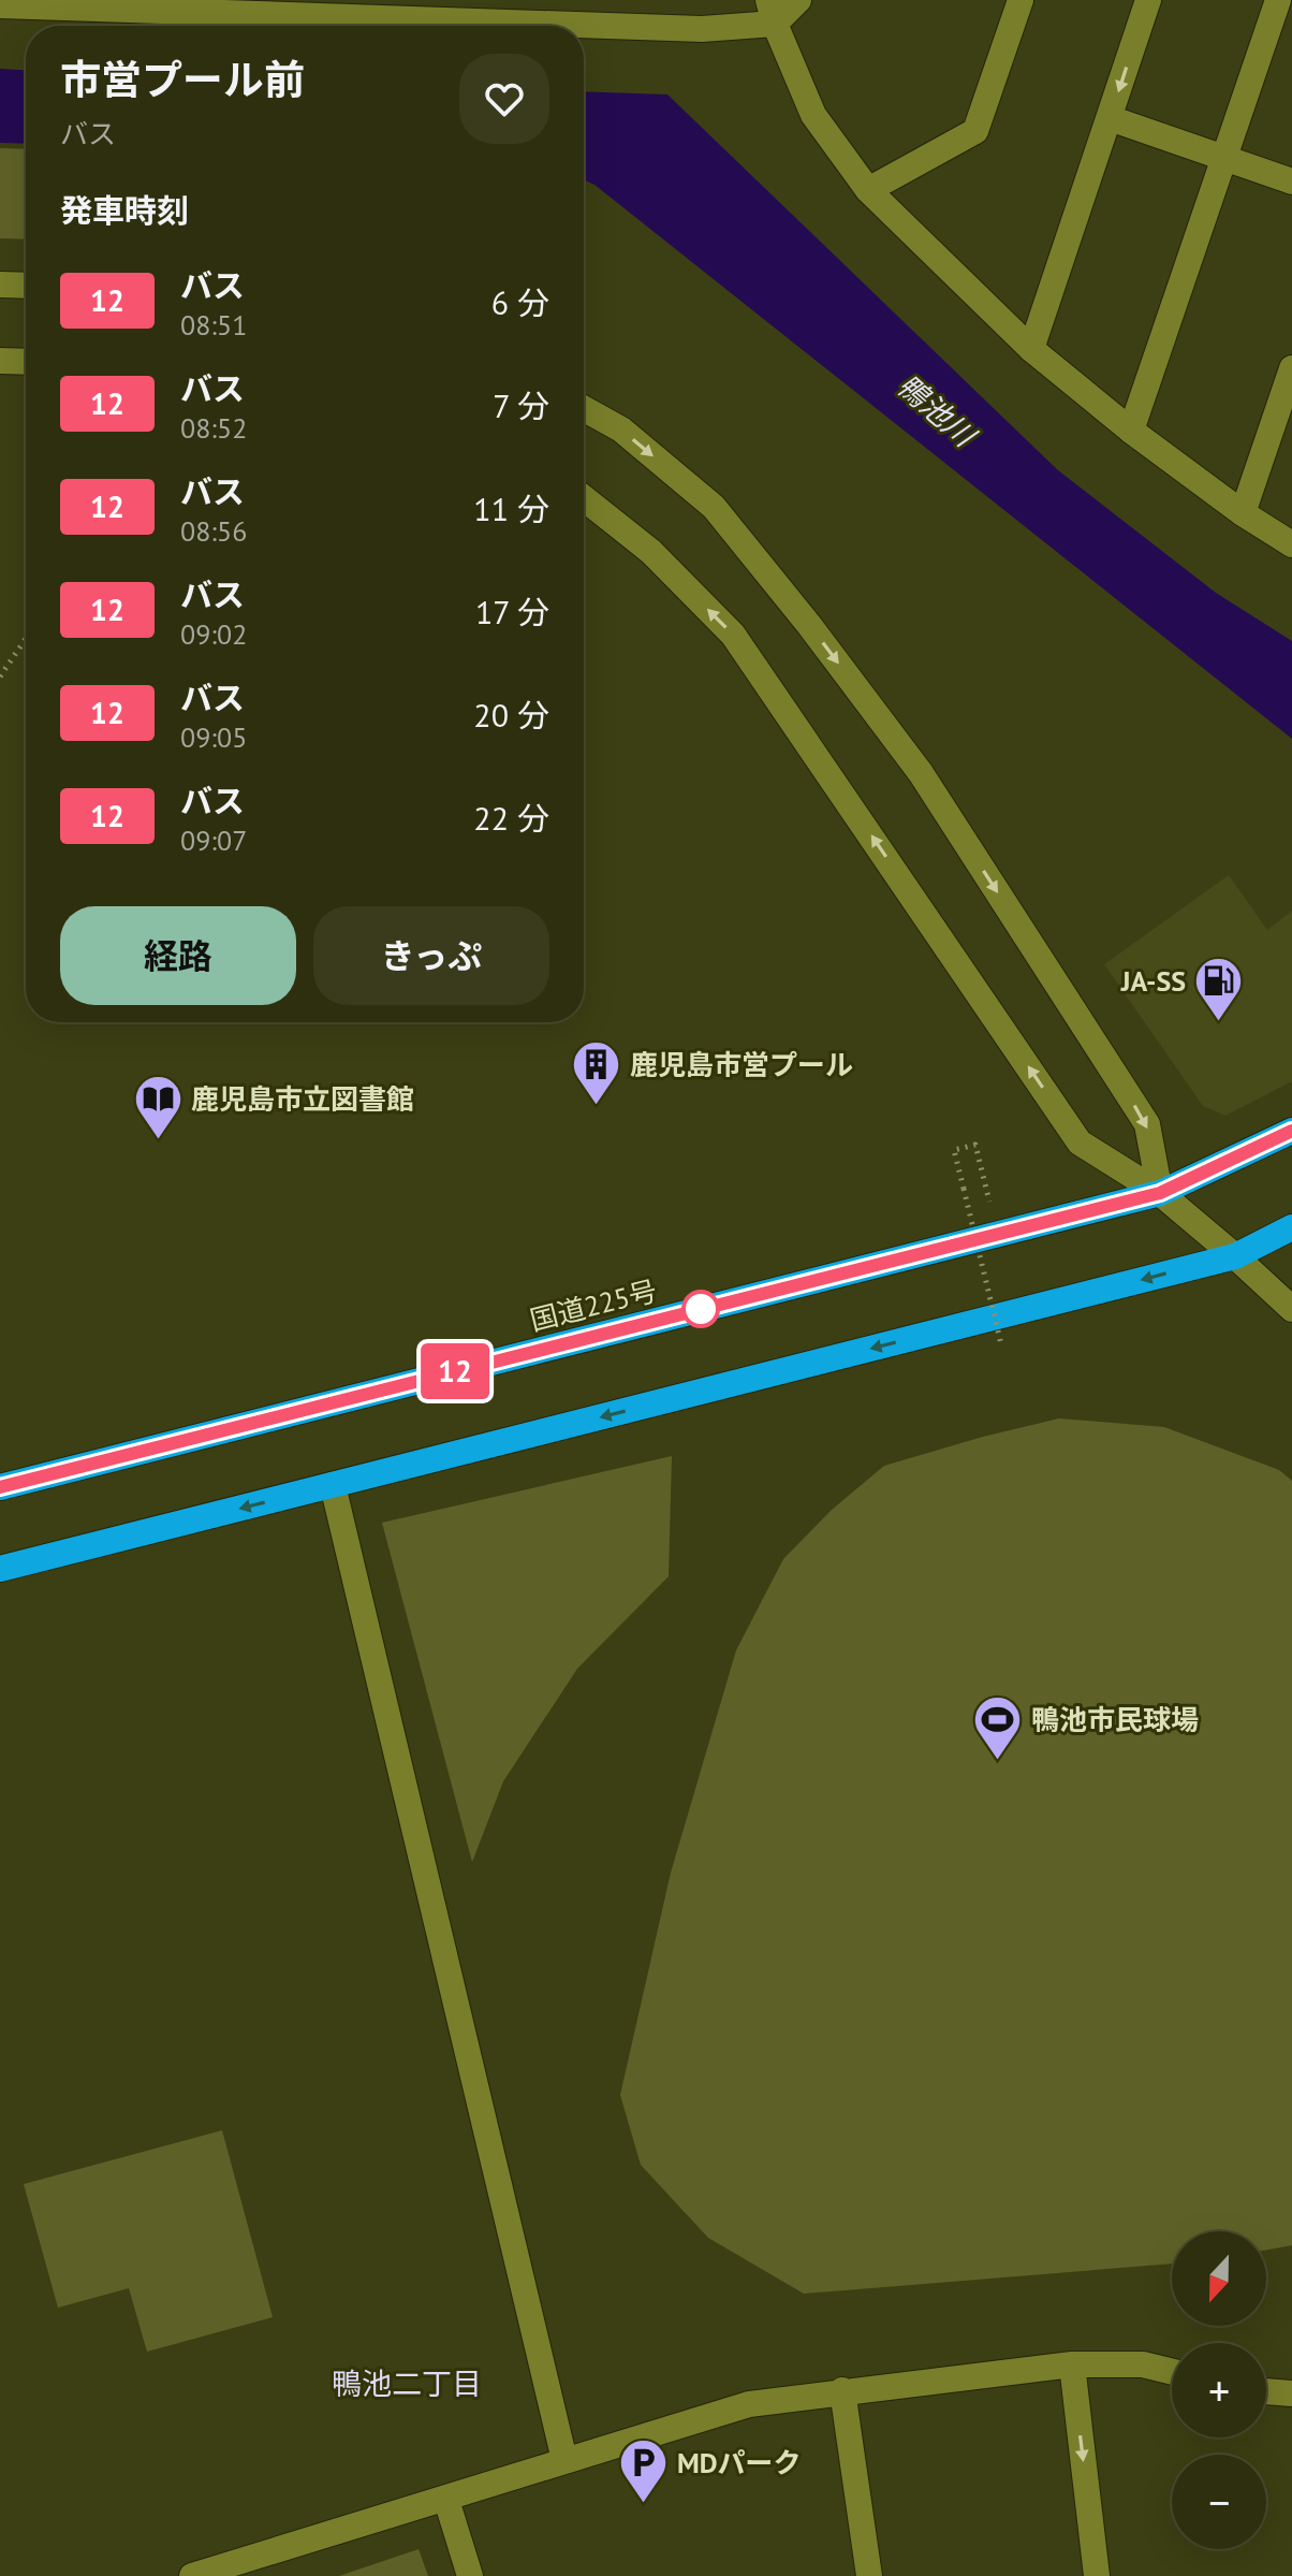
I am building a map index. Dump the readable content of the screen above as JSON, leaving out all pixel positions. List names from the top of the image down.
{
  "streets": {
    "highway": ["国道225号"]
  },
  "districts": ["鴨池二丁目"],
  "water": ["鴨池川"],
  "places": {
    "fuel station": ["JA-SS"],
    "building": ["鹿児島市営プール"],
    "library": ["鹿児島市立図書館"],
    "sports": ["鴨池市民球場"],
    "parking": ["MDパーク"]
  },
  "lines": ["bus line 12"],
  "north": "bottom",
  "page": {
    "on_map": "12",
    "heading": [
      ["市営プール前", "バス"],
      "発車時刻"
    ],
    "list": [
      {
        "mark": "12",
        "name": "バス",
        "note": "08:51",
        "value": "6 分"
      },
      {
        "mark": "12",
        "name": "バス",
        "note": "08:52",
        "value": "7 分"
      },
      {
        "mark": "12",
        "name": "バス",
        "note": "08:56",
        "value": "11 分"
      },
      {
        "mark": "12",
        "name": "バス",
        "note": "09:02",
        "value": "17 分"
      },
      {
        "mark": "12",
        "name": "バス",
        "note": "09:05",
        "value": "20 分"
      },
      {
        "mark": "12",
        "name": "バス",
        "note": "09:07",
        "value": "22 分"
      }
    ],
    "buttons": ["経路", "きっぷ"],
    "map_buttons": ["+", "−"]
  }
}
